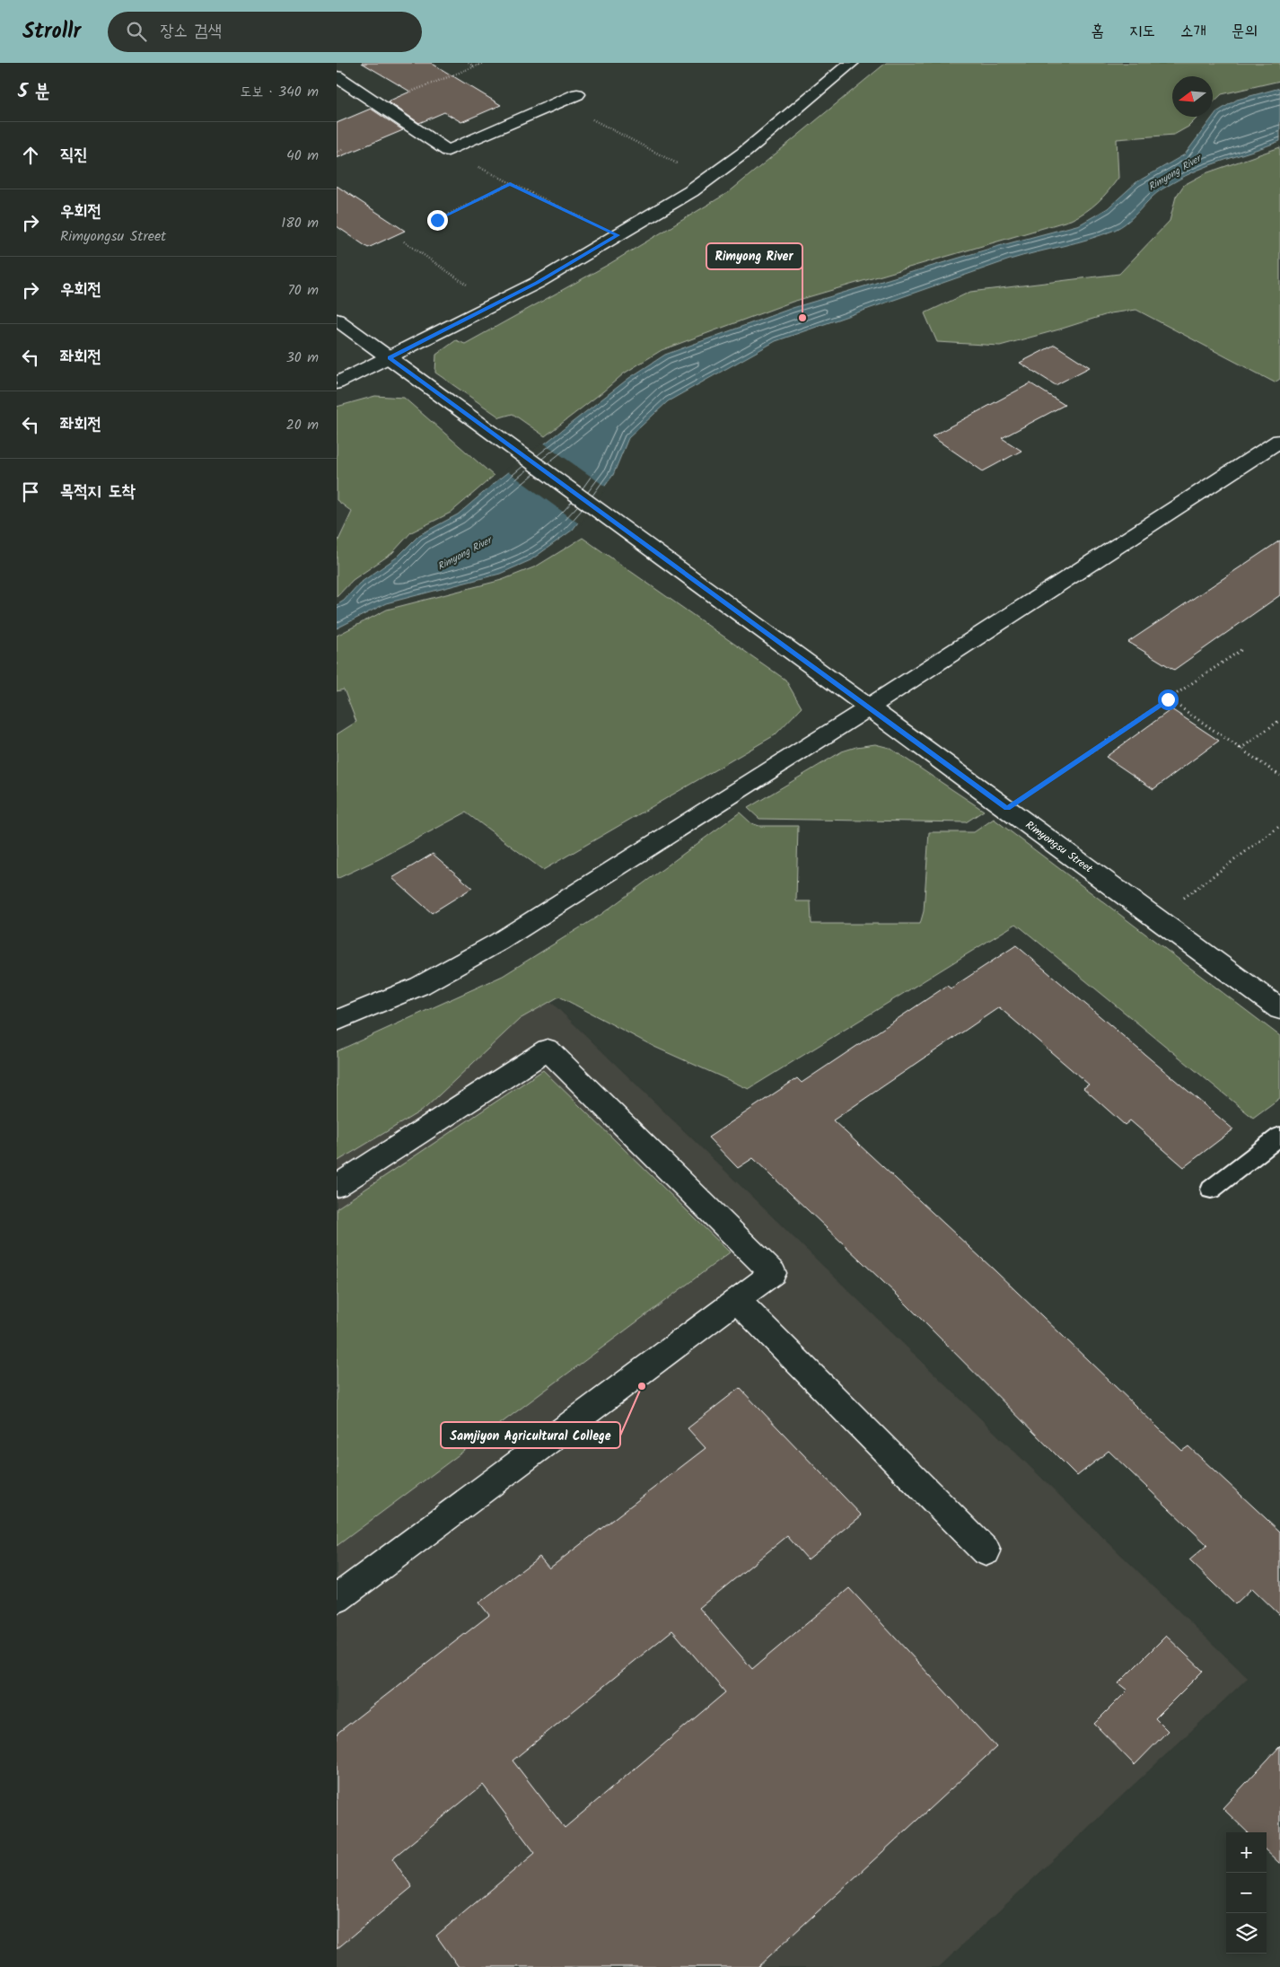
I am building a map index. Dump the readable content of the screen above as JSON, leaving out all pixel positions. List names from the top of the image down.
{
  "streets": {
    "street": ["Rimyongsu Street"]
  },
  "water": ["Rimyong River"],
  "places": ["Rimyong River", "Samjiyon Agricultural College"],
  "north": "left",
  "page": {
    "header": "Strollr",
    "search": "장소 검색",
    "nav": [
      "홈",
      "지도",
      "소개",
      "문의"
    ],
    "heading": ["5 분", "도보 · 340 m"],
    "list": [
      ["직진", "40 m"],
      ["우회전", "Rimyongsu Street", "180 m"],
      ["우회전", "70 m"],
      ["좌회전", "30 m"],
      ["좌회전", "20 m"],
      "목적지 도착"
    ],
    "map_buttons": ["+", "−"]
  }
}
